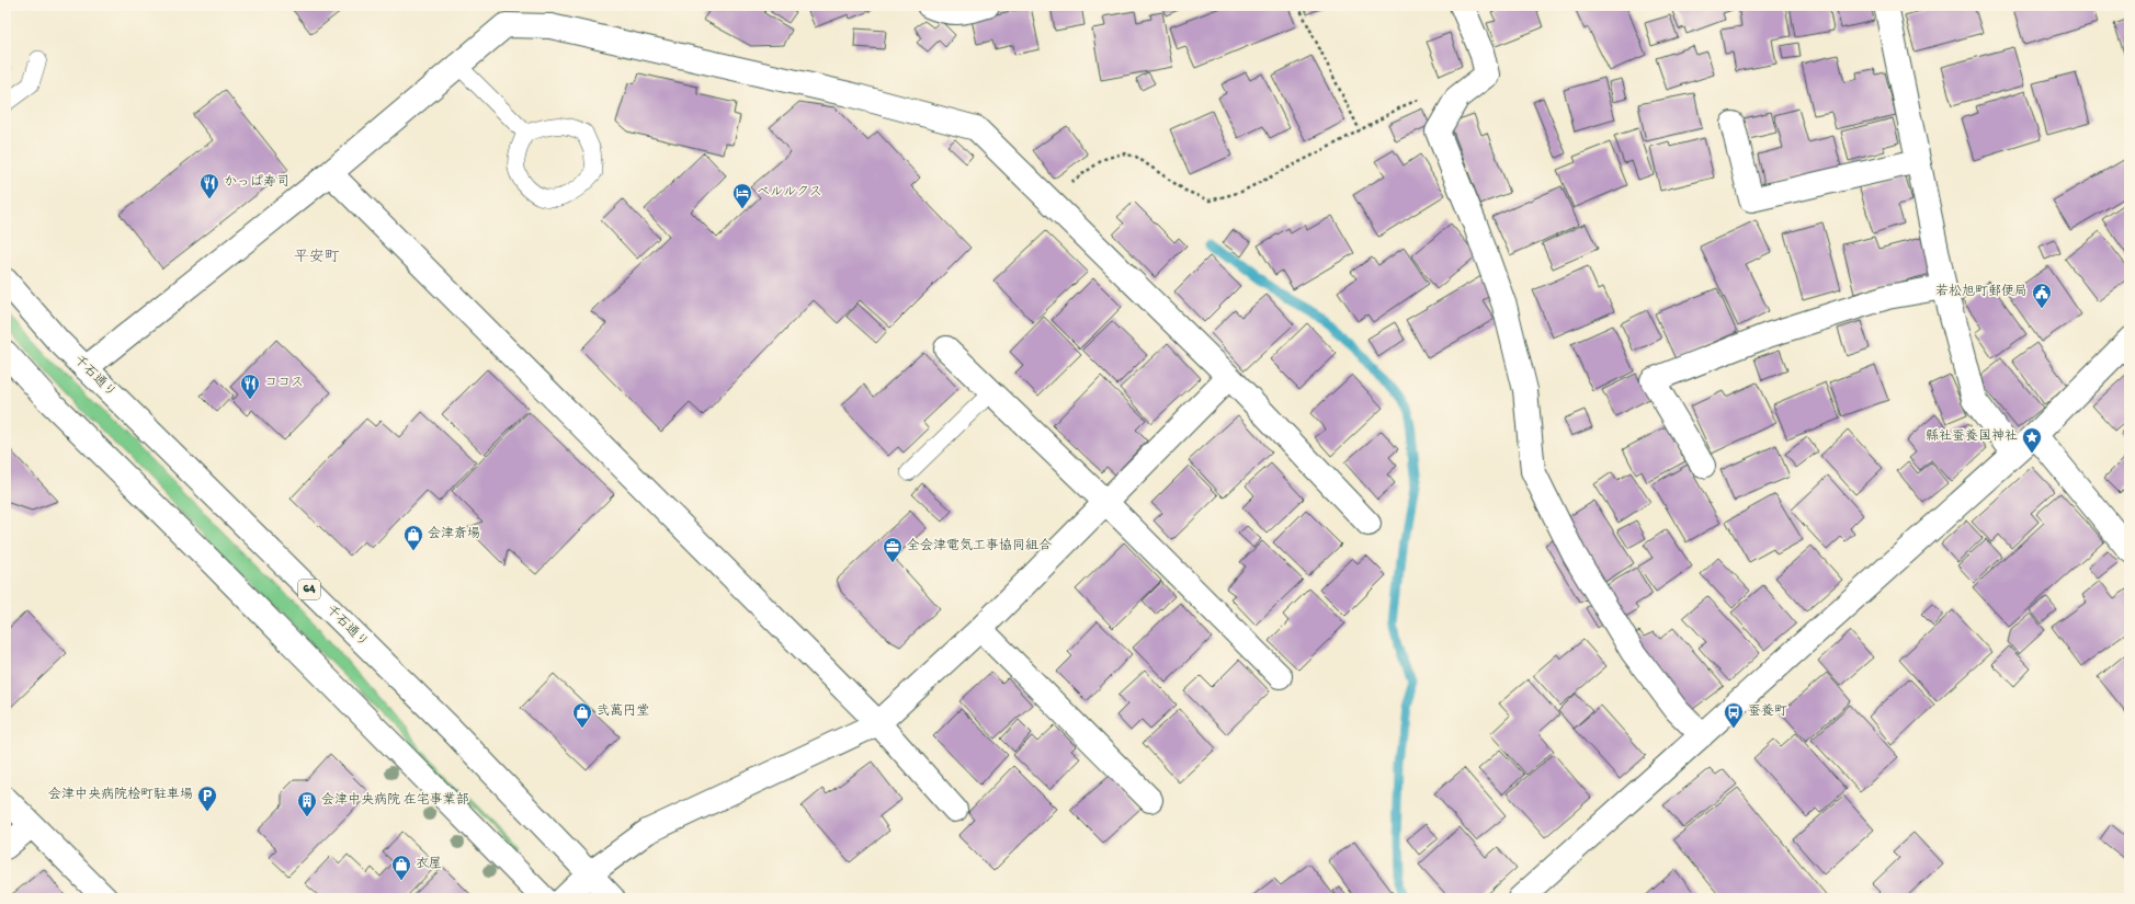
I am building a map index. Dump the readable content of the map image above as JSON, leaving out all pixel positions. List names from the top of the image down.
{
  "streets": {
    "street": ["千石通り", "64"]
  },
  "districts": ["平安町"],
  "places": {
    "restaurant": ["かっぱ寿司", "ココス"],
    "hotel": ["ベルルクス"],
    "public building": ["若松旭町郵便局"],
    "place": ["縣社蚕養国神社"],
    "shop": ["会津斎場", "弐萬円堂", "衣屋"],
    "office": ["全会津電気工事協同組合"],
    "bus stop": ["蚕養町"],
    "parking": ["会津中央病院桧町駐車場"],
    "building": ["会津中央病院 在宅事業部"]
  }
}
